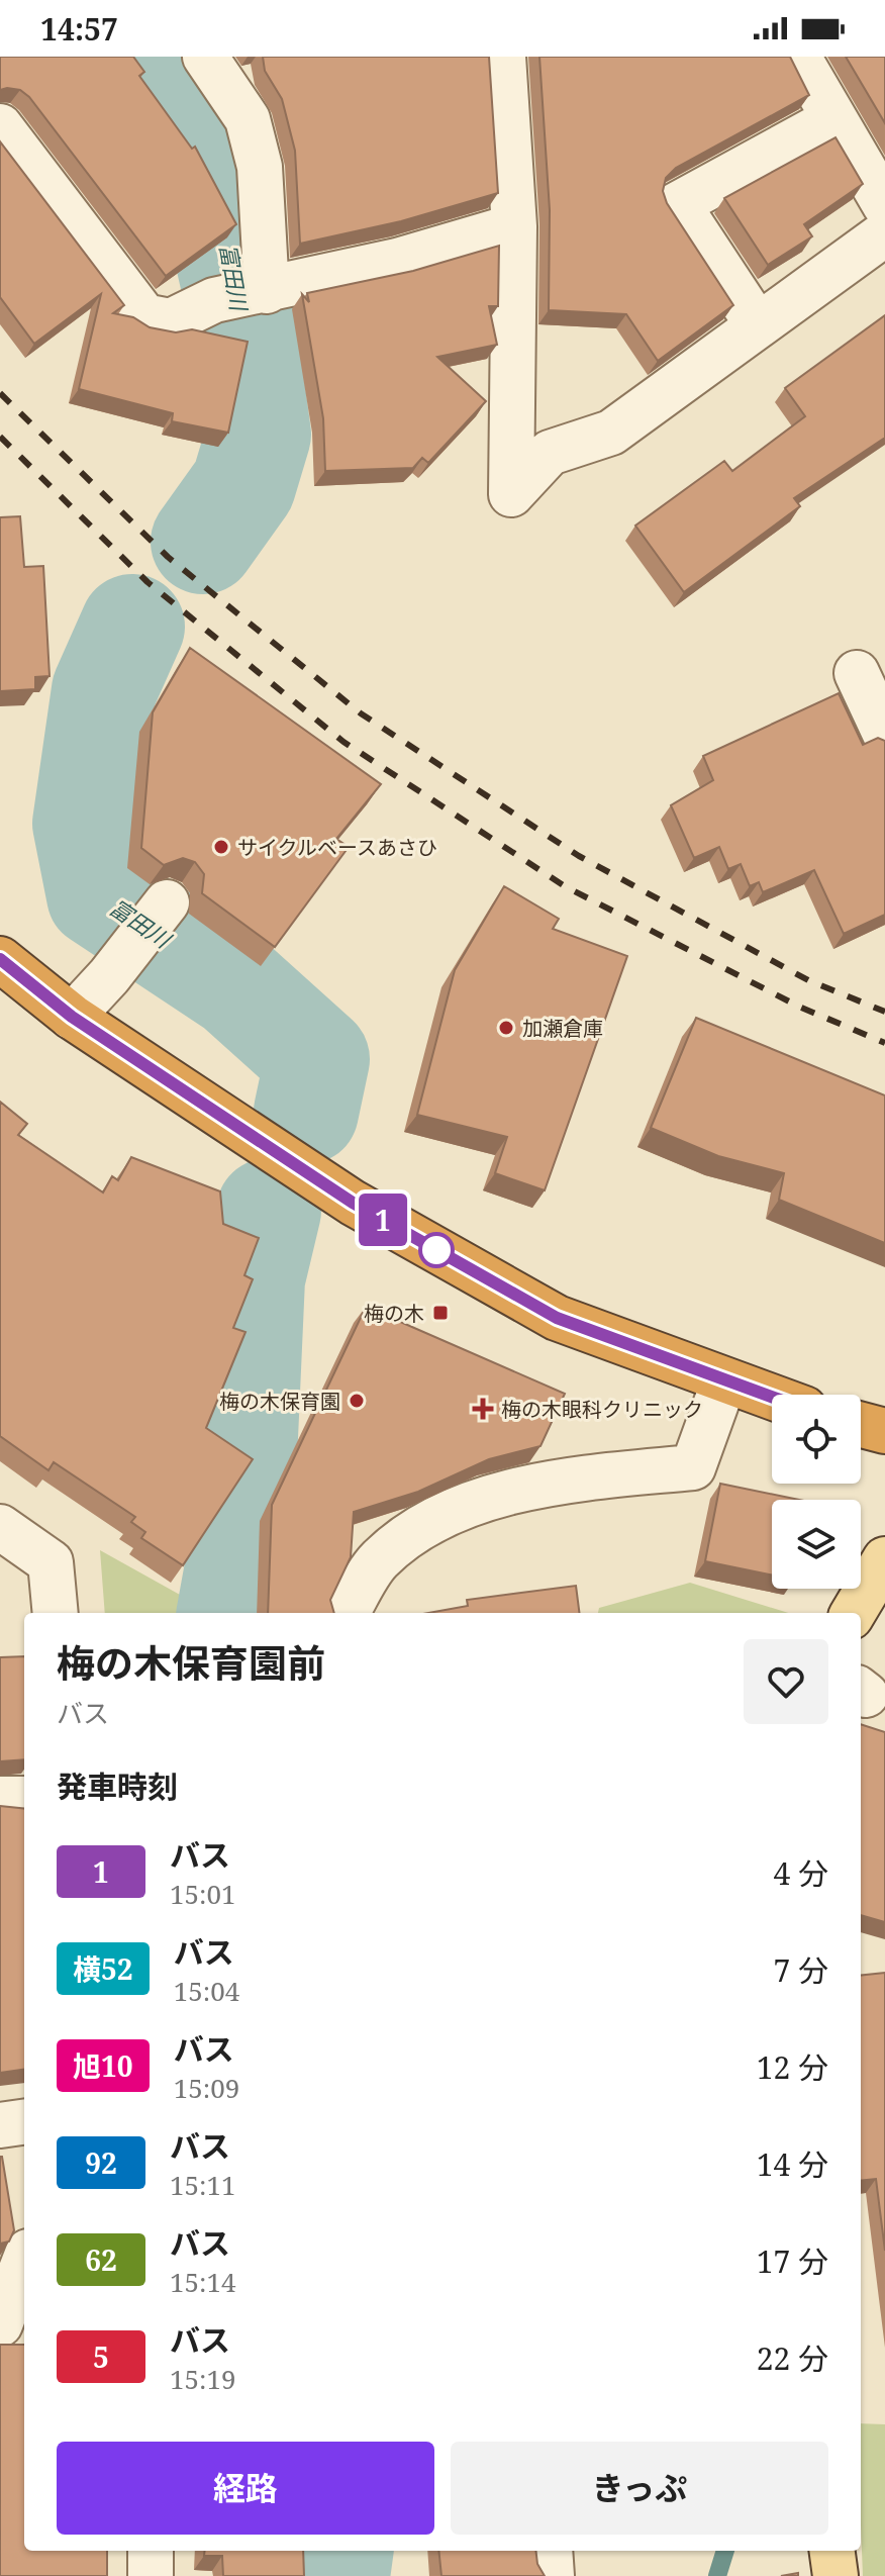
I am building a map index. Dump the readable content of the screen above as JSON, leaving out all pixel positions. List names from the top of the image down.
{
  "water": ["富田川"],
  "places": {
    "other": ["サイクルベースあさひ", "加瀬倉庫", "梅の木保育園"],
    "transit": ["梅の木"],
    "health": ["梅の木眼科クリニック"]
  },
  "lines": ["bus line 1"],
  "page": {
    "status": "14:57",
    "on_map": "1",
    "heading": [
      ["梅の木保育園前", "バス"],
      "発車時刻"
    ],
    "list": [
      {
        "mark": "1",
        "name": "バス",
        "note": "15:01",
        "value": "4 分"
      },
      {
        "mark": "横52",
        "name": "バス",
        "note": "15:04",
        "value": "7 分"
      },
      {
        "mark": "旭10",
        "name": "バス",
        "note": "15:09",
        "value": "12 分"
      },
      {
        "mark": "92",
        "name": "バス",
        "note": "15:11",
        "value": "14 分"
      },
      {
        "mark": "62",
        "name": "バス",
        "note": "15:14",
        "value": "17 分"
      },
      {
        "mark": "5",
        "name": "バス",
        "note": "15:19",
        "value": "22 分"
      }
    ],
    "buttons": ["経路", "きっぷ"]
  }
}
